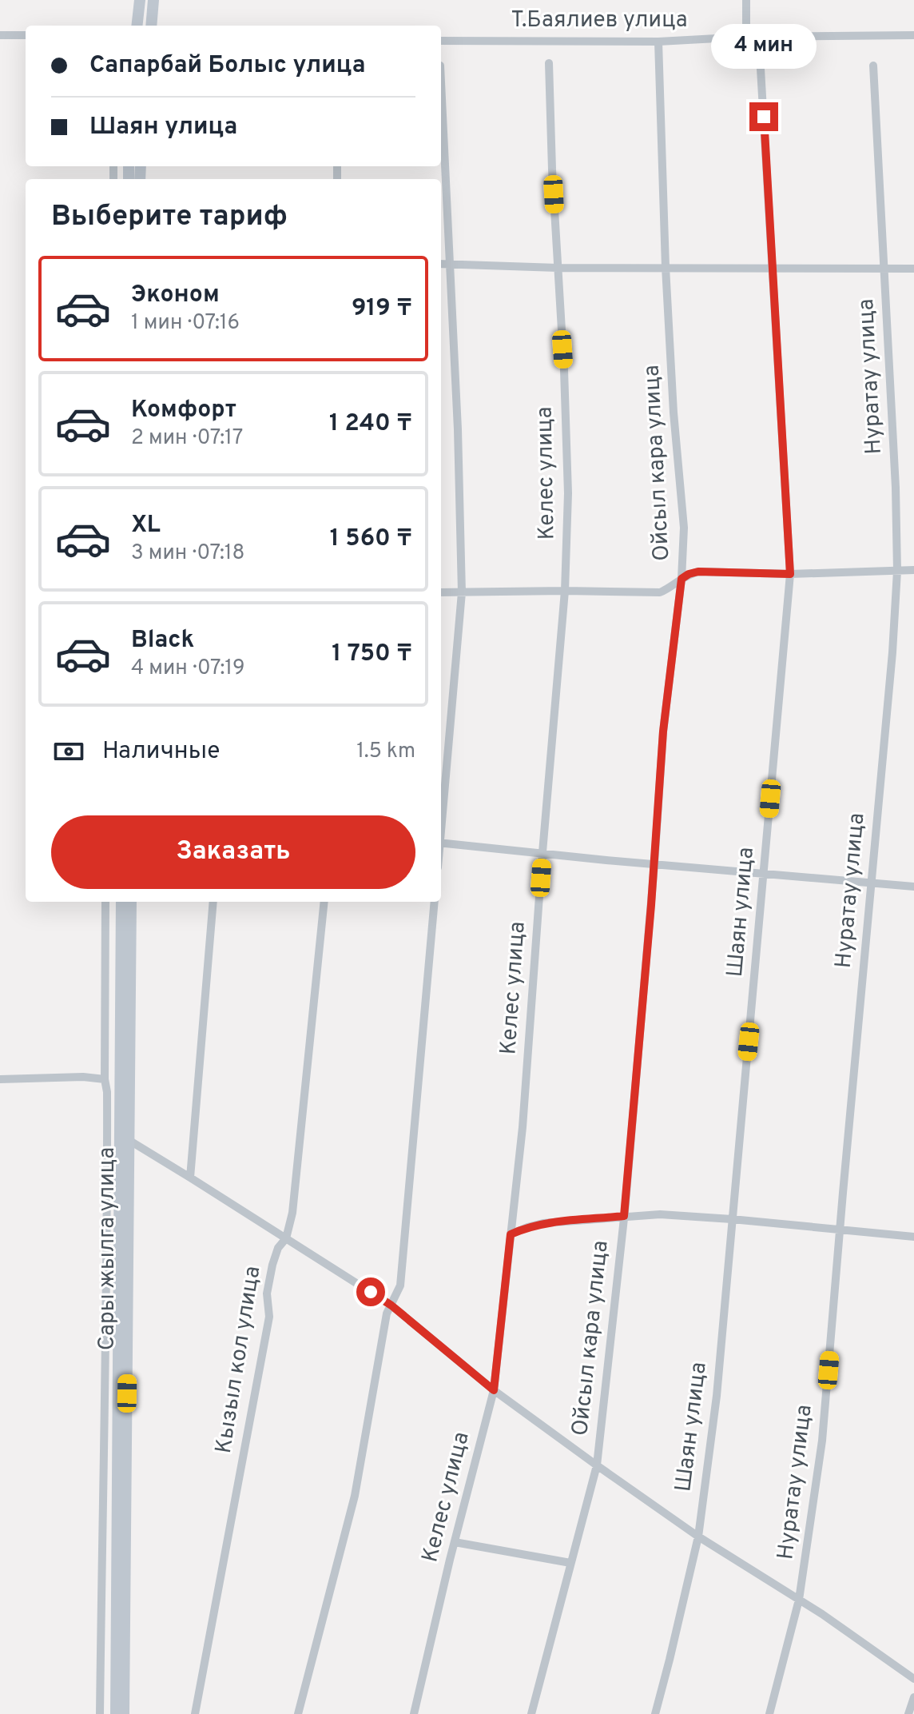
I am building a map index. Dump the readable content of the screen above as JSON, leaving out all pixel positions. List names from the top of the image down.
{
  "streets": {
    "main road": ["Сары жылга улица"],
    "street": [
      "Т.Баялиев улица",
      "Нуратау улица",
      "Ойсыл кара улица",
      "Келес улица",
      "Шаян улица",
      "Кызыл кол улица"
    ]
  },
  "crossings": [
    ["Т.Баялиев улица", "Ойсыл кара улица"]
  ],
  "page": {
    "bubble": "4 мин",
    "banner": ["Сапарбай Болыс улица", "Шаян улица"],
    "heading": "Выберите тариф",
    "list": [
      {
        "name": "Эконом",
        "note": "1 мин · 07:16",
        "value": "919 ₸"
      },
      {
        "name": "Комфорт",
        "note": "2 мин · 07:17",
        "value": "1 240 ₸"
      },
      {
        "name": "XL",
        "note": "3 мин · 07:18",
        "value": "1 560 ₸"
      },
      {
        "name": "Black",
        "note": "4 мин · 07:19",
        "value": "1 750 ₸"
      }
    ],
    "pay": ["Наличные", "1.5 km"],
    "buttons": "Заказать"
  }
}
